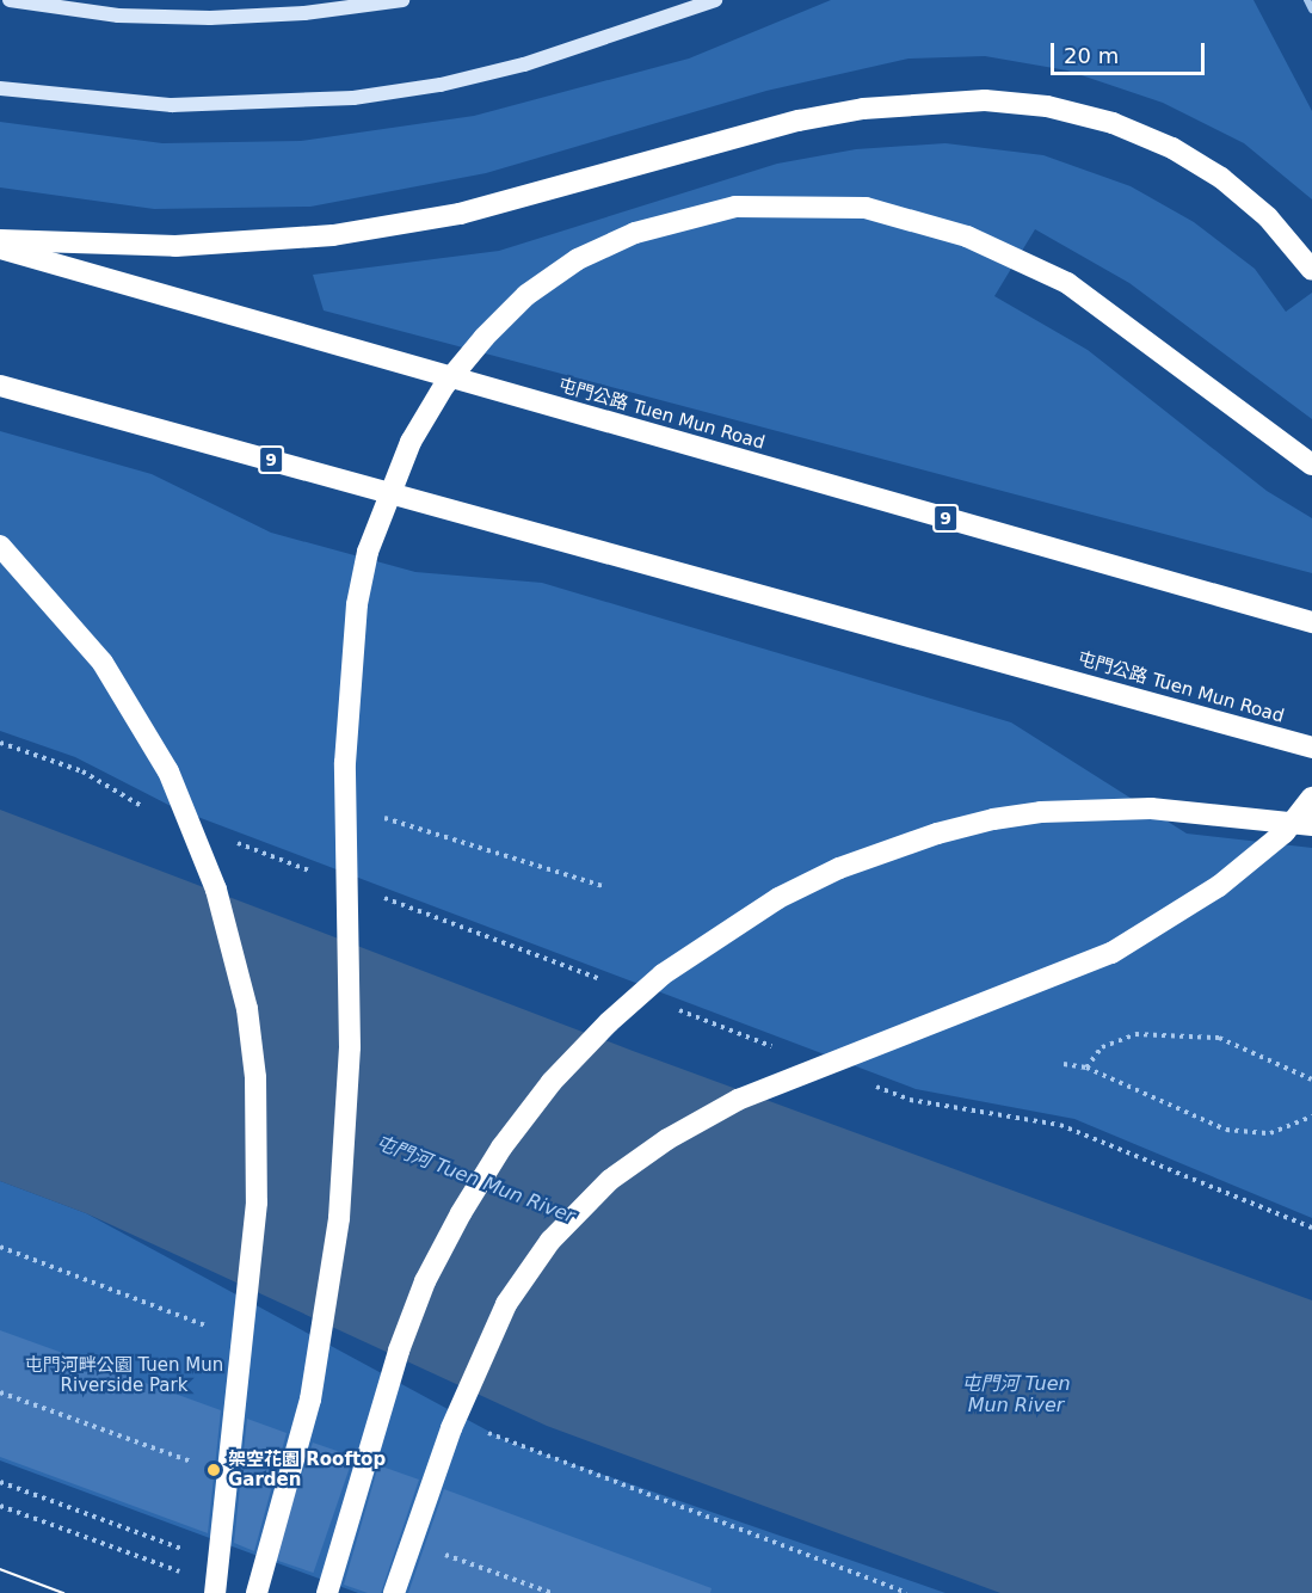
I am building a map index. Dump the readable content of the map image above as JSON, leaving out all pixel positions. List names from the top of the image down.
{
  "streets": {
    "highway": ["屯門公路 Tuen Mun Road", "9"]
  },
  "water": ["屯門河 Tuen Mun River"],
  "parks": ["屯門河畔公園 Tuen Mun Riverside Park"],
  "places": ["架空花園 Rooftop Garden"],
  "scale_bar": "20 m"
}
